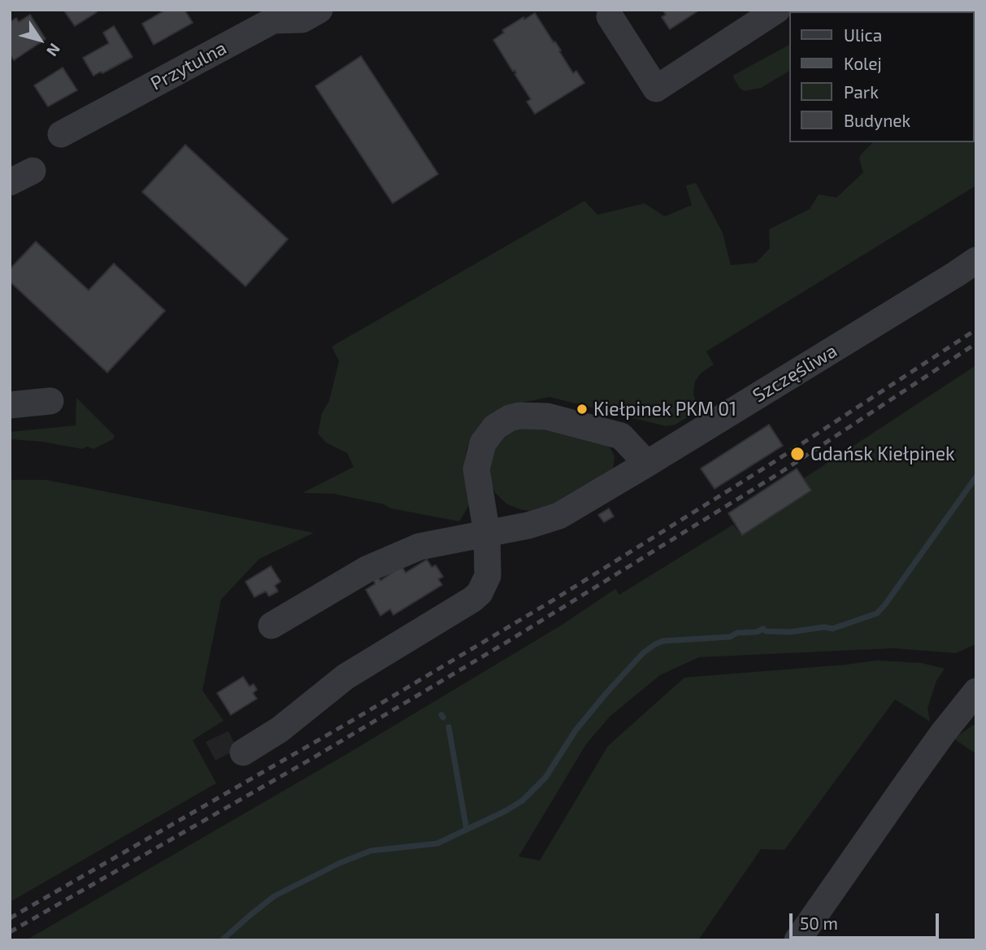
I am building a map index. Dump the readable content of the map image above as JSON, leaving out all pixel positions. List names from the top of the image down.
{
  "streets": {
    "street": ["Przytulna", "Szczęśliwa"]
  },
  "places": ["Kiełpinek PKM 01", "Gdańsk Kiełpinek"],
  "legend": [
    "Ulica",
    "Kolej",
    "Park",
    "Budynek"
  ],
  "scale_bar": "50 m",
  "north": "bottom right"
}
